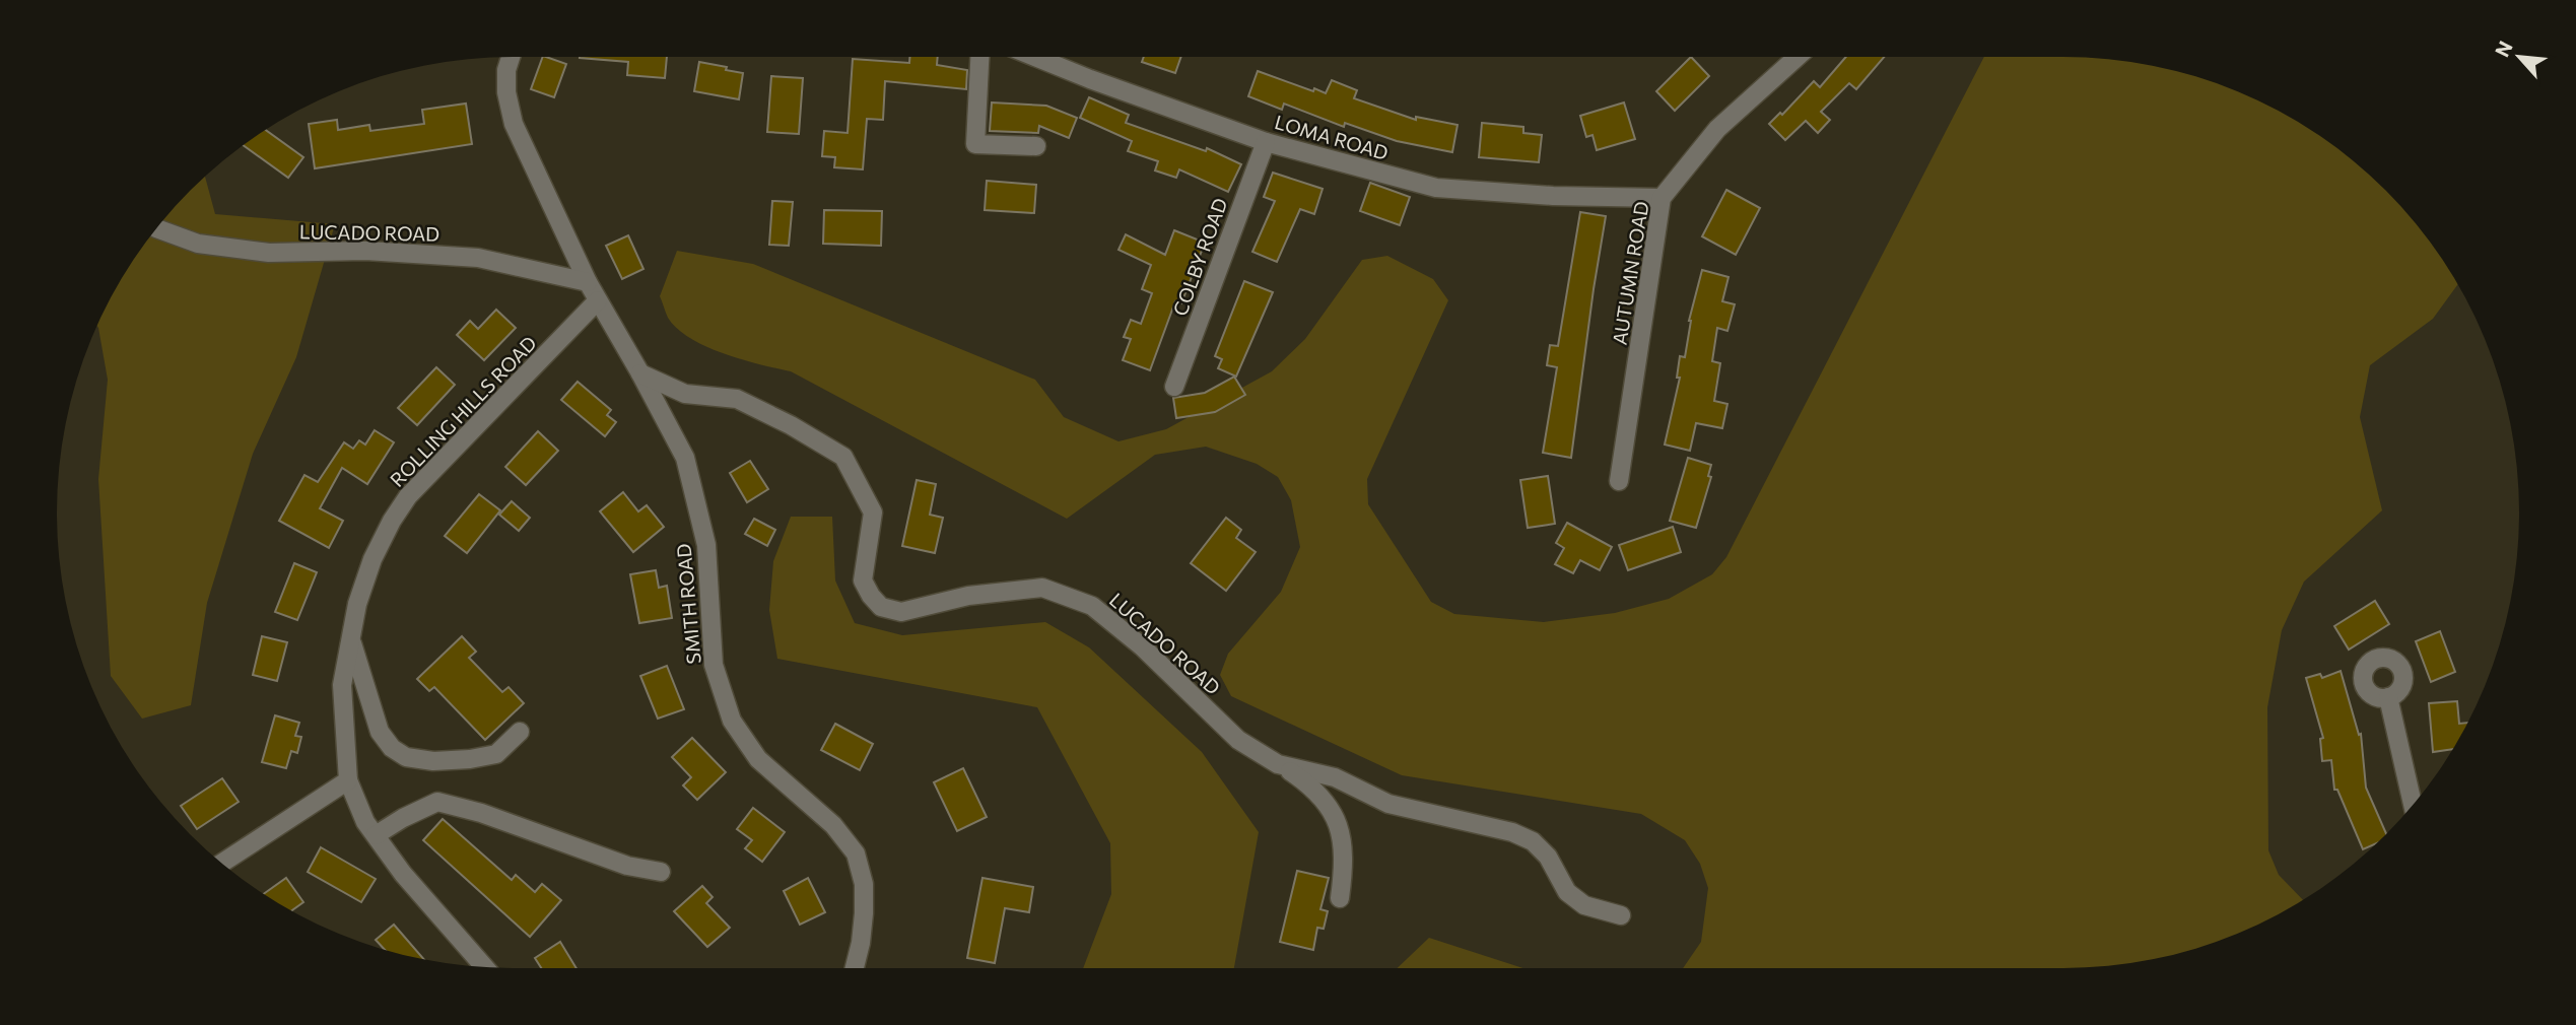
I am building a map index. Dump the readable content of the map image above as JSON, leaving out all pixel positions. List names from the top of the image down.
{
  "streets": {
    "street": [
      "LOMA ROAD",
      "LUCADO ROAD",
      "COLBY ROAD",
      "AUTUMN ROAD",
      "ROLLING HILLS ROAD",
      "SMITH ROAD"
    ]
  },
  "crossings": [
    ["LOMA ROAD", "COLBY ROAD"],
    ["LOMA ROAD", "AUTUMN ROAD"],
    ["LUCADO ROAD", "SMITH ROAD"],
    ["ROLLING HILLS ROAD", "SMITH ROAD"]
  ],
  "north": "top left"
}
